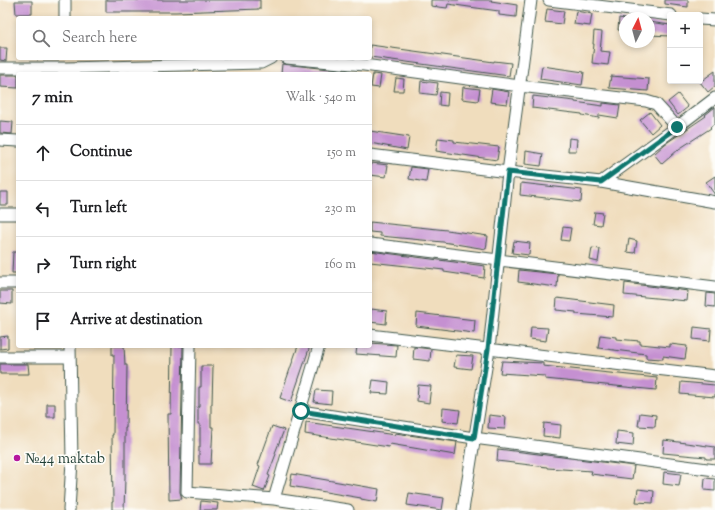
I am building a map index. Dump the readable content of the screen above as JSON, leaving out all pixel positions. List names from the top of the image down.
{
  "places": ["№44 maktab"],
  "north": "top",
  "page": {
    "map_buttons": ["+", "−"],
    "search": "Search here",
    "heading": ["7 min", "Walk · 540 m"],
    "list": [
      ["Continue", "150 m"],
      ["Turn left", "230 m"],
      ["Turn right", "160 m"],
      "Arrive at destination"
    ]
  }
}
